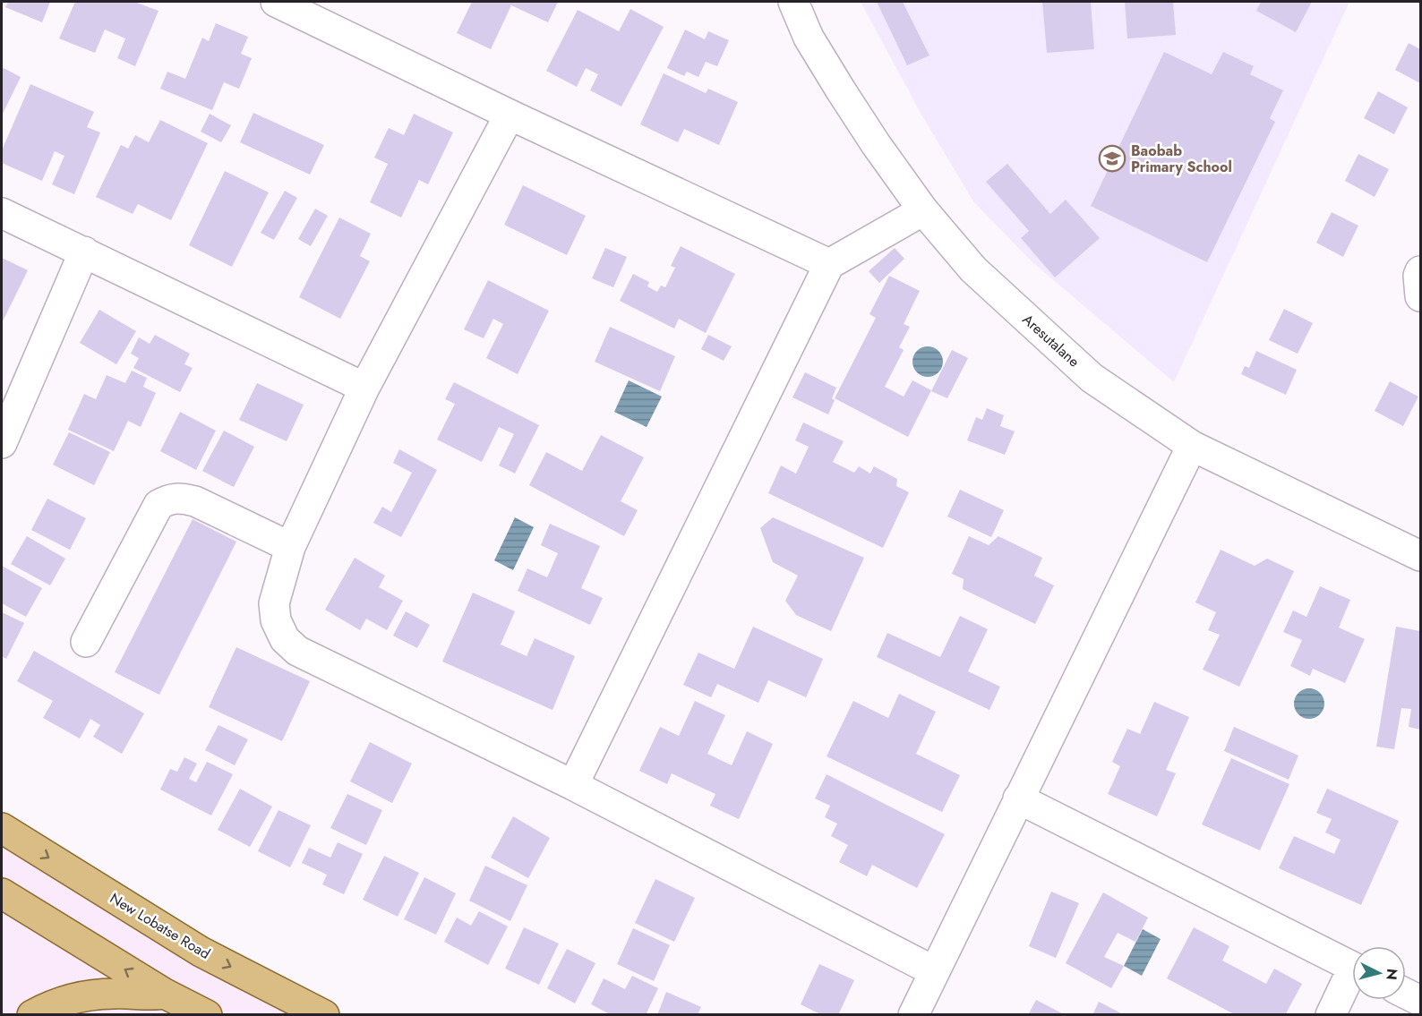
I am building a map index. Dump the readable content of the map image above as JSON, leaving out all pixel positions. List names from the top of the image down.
{
  "streets": {
    "main road": ["New Lobatse Road"],
    "street": ["Aresutalane"]
  },
  "places": {
    "school or university": ["Baobab Primary School"]
  },
  "north": "right"
}
